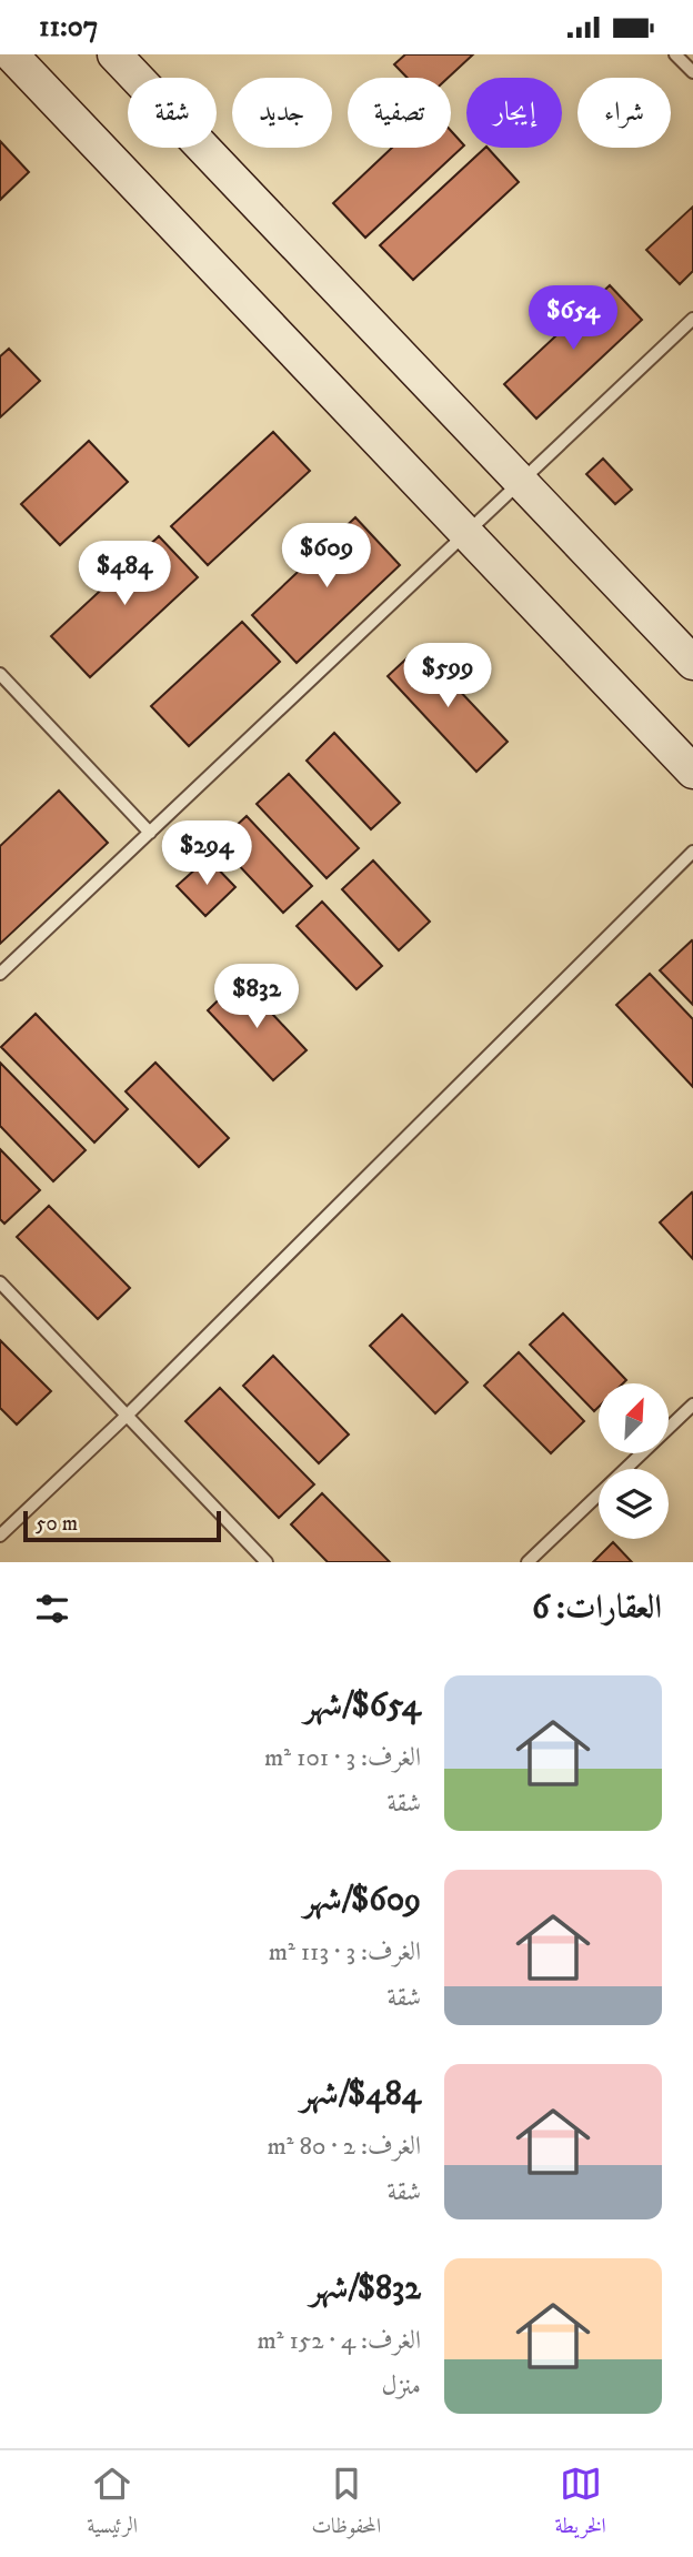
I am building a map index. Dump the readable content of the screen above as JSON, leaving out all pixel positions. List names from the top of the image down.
{
  "scale_bar": "50 m",
  "north": "top right",
  "page": {
    "status": "11:07",
    "chip": [
      "شراء",
      "إيجار",
      "تصفية",
      "جديد",
      "شقة"
    ],
    "price": [
      "$654",
      "$609",
      "$484",
      "$599",
      "$294",
      "$832"
    ],
    "scale": "50 m",
    "heading": "العقارات: 6",
    "list": [
      {
        "name": "$654/شهر",
        "note": "الغرف: 3 · 101 m² · شقة"
      },
      {
        "name": "$609/شهر",
        "note": "الغرف: 3 · 113 m² · شقة"
      },
      {
        "name": "$484/شهر",
        "note": "الغرف: 2 · 80 m² · شقة"
      },
      {
        "name": "$832/شهر",
        "note": "الغرف: 4 · 152 m² · منزل"
      }
    ],
    "tabs": ["الخريطة", "المحفوظات", "الرئيسية"]
  }
}
